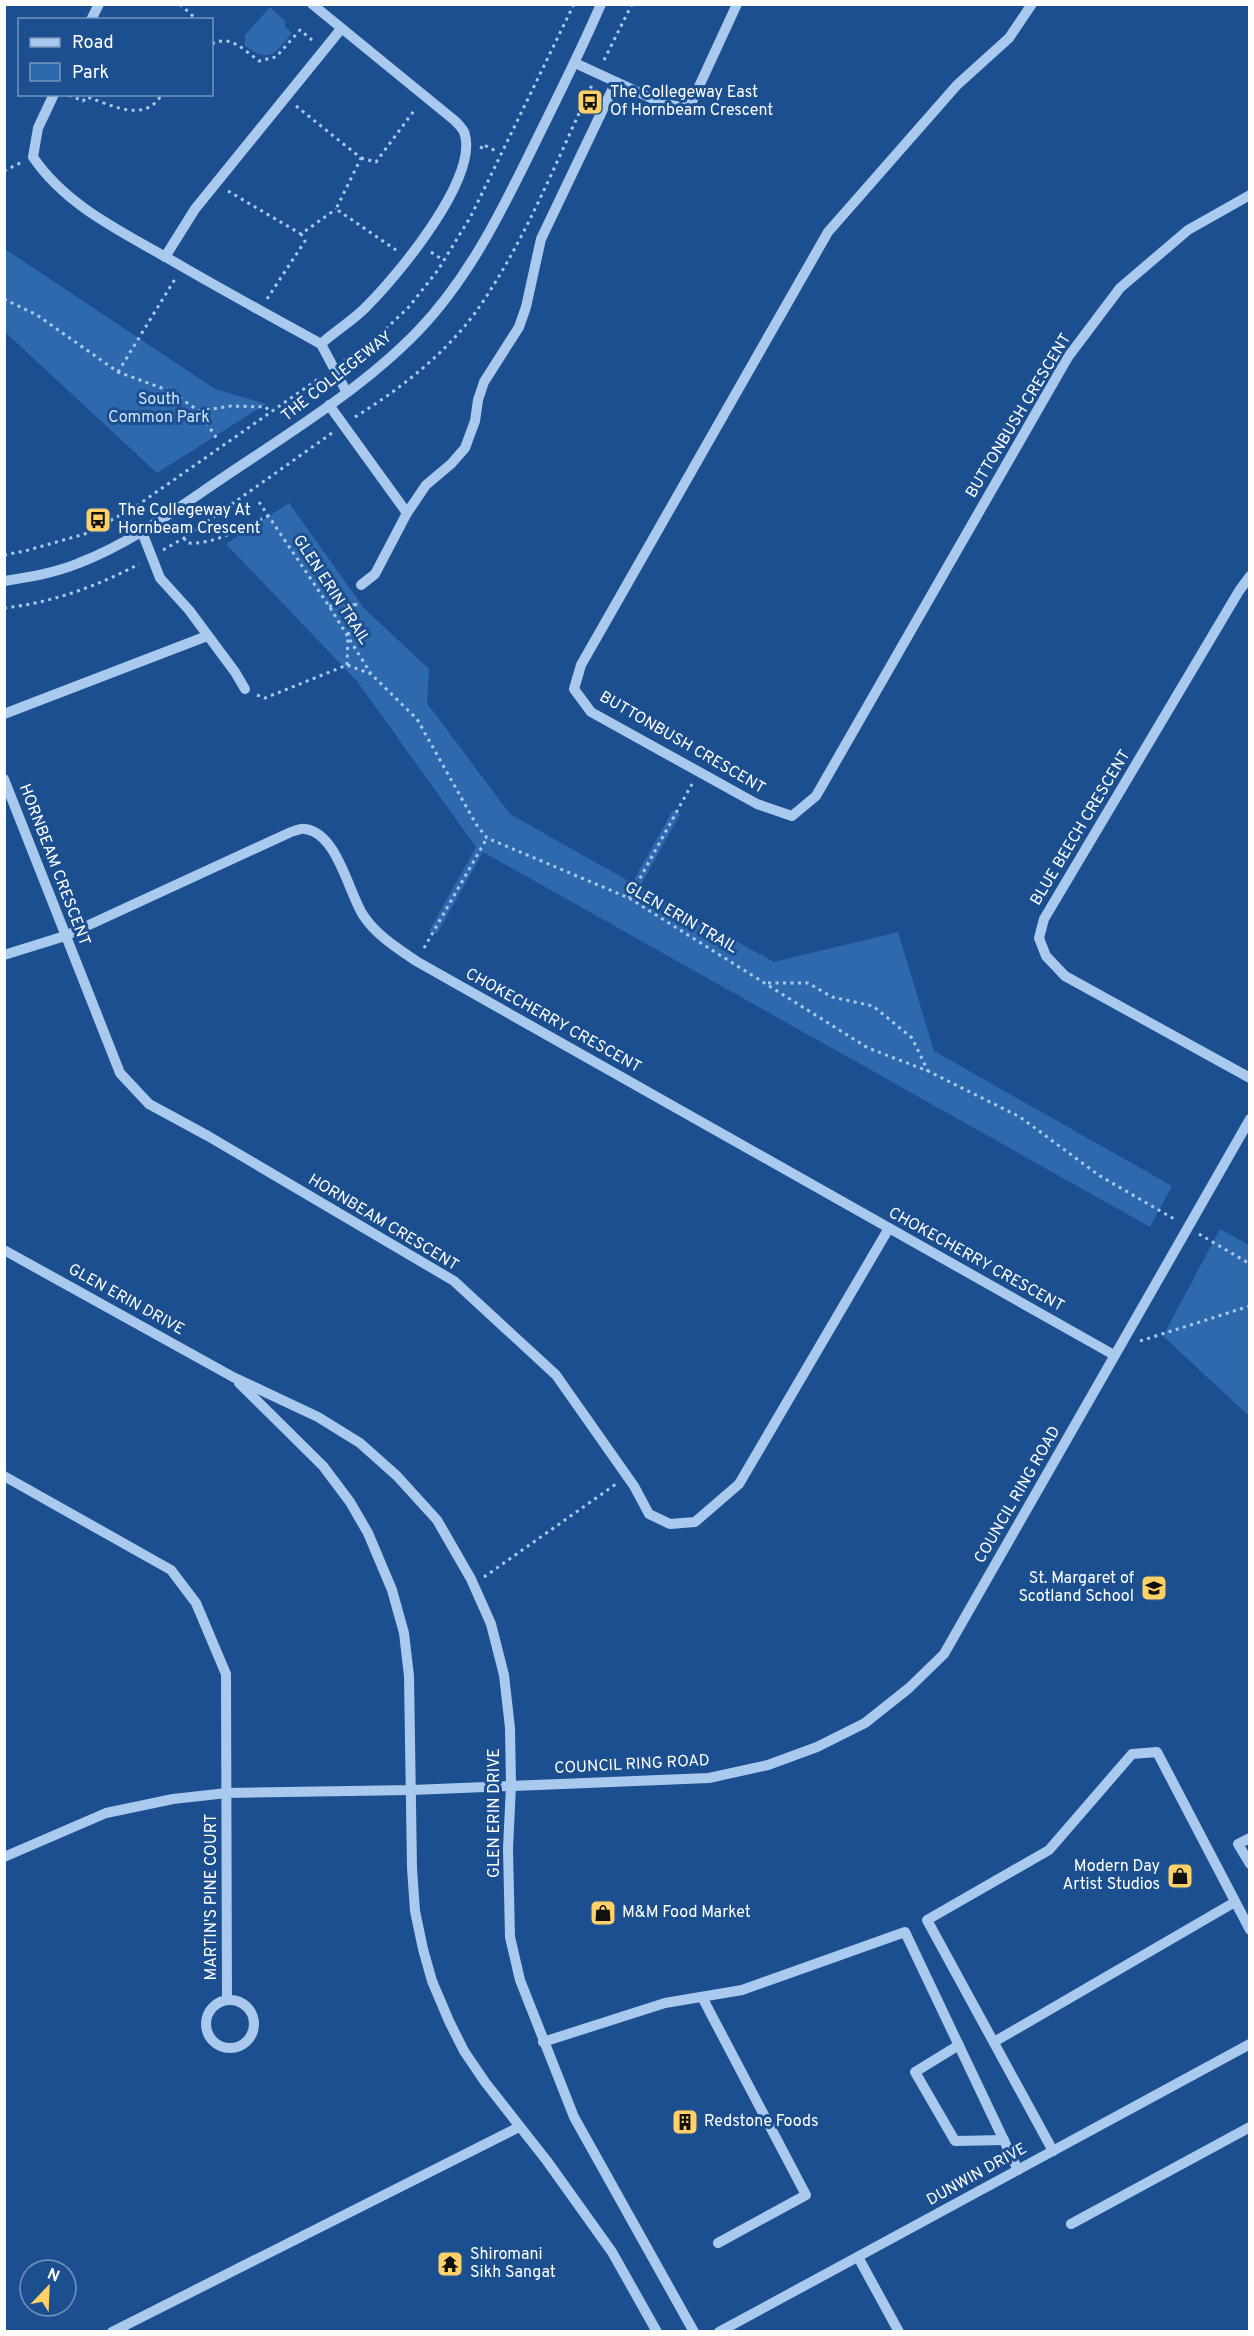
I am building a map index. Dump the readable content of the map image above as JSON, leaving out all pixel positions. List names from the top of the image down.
{
  "streets": {
    "street": [
      "THE COLLEGEWAY",
      "BUTTONBUSH CRESCENT",
      "BLUE BEECH CRESCENT",
      "HORNBEAM CRESCENT",
      "CHOKECHERRY CRESCENT",
      "GLEN ERIN DRIVE",
      "COUNCIL RING ROAD",
      "MARTIN'S PINE COURT",
      "DUNWIN DRIVE"
    ],
    "path": ["GLEN ERIN TRAIL"]
  },
  "crossings": [
    ["HORNBEAM CRESCENT", "CHOKECHERRY CRESCENT"],
    ["CHOKECHERRY CRESCENT", "COUNCIL RING ROAD"],
    ["GLEN ERIN DRIVE", "COUNCIL RING ROAD"],
    ["COUNCIL RING ROAD", "MARTIN'S PINE COURT"]
  ],
  "parks": ["South Common Park"],
  "places": {
    "bus stop": ["The Collegeway East Of Hornbeam Crescent", "The Collegeway At Hornbeam Crescent"],
    "school or university": ["St. Margaret of Scotland School"],
    "shop": ["Modern Day Artist Studios", "M&M Food Market"],
    "building": ["Redstone Foods"],
    "temple": ["Shiromani Sikh Sangat"]
  },
  "legend": ["Road", "Park"],
  "north": "top right"
}
